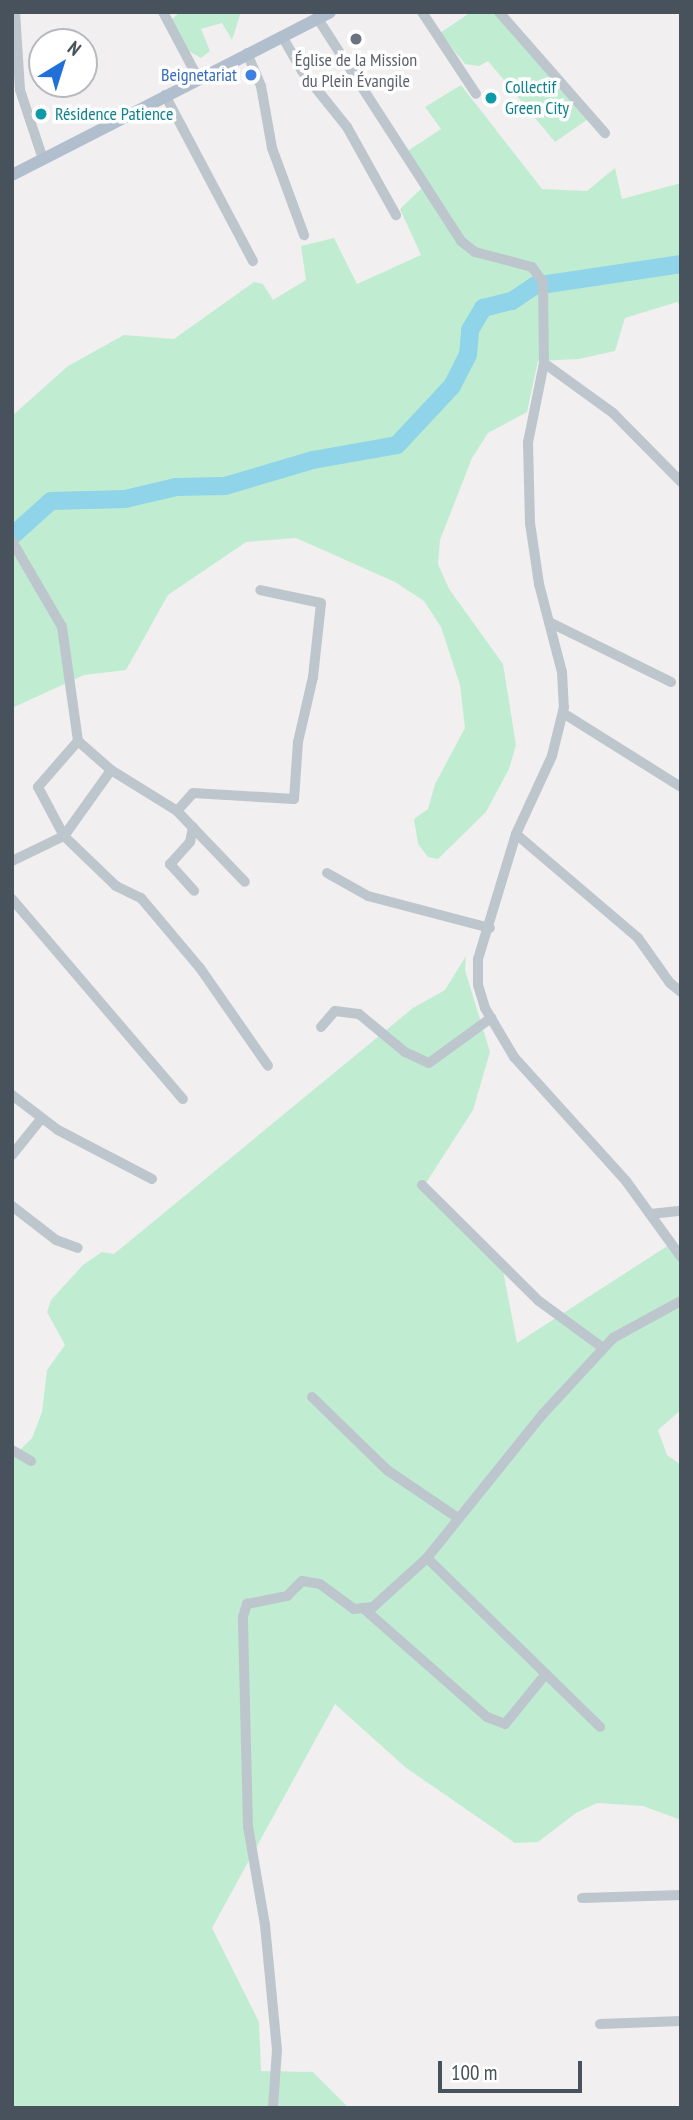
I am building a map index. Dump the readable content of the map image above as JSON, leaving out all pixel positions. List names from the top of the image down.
{
  "places": [
    "Église de la Mission du Plein Évangile",
    "Beignetariat",
    "Collectif Green City",
    "Résidence Patience"
  ],
  "scale_bar": "100 m",
  "north": "top right"
}
